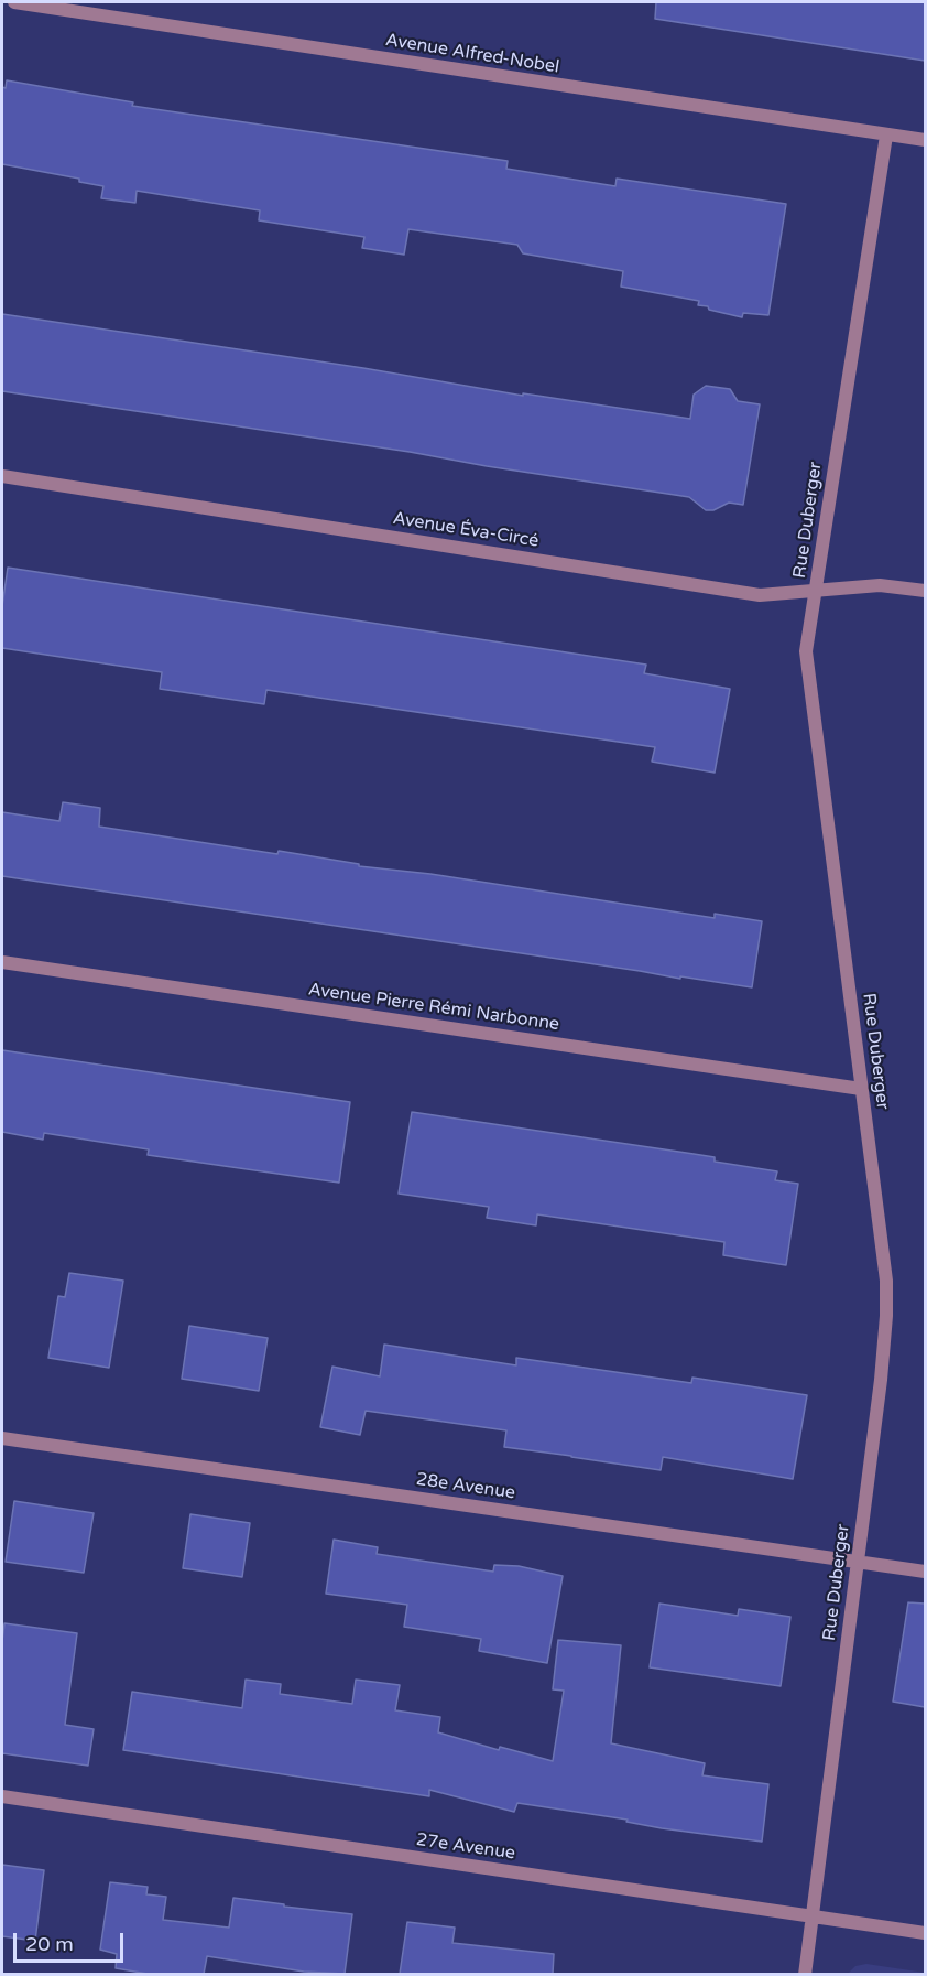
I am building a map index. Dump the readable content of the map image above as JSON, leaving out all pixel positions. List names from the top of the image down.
{
  "streets": {
    "street": [
      "Avenue Alfred-Nobel",
      "Rue Duberger",
      "Avenue Éva-Circé",
      "Avenue Pierre Rémi Narbonne",
      "28e Avenue",
      "27e Avenue"
    ]
  },
  "crossings": [
    ["Avenue Alfred-Nobel", "Rue Duberger"],
    ["Rue Duberger", "Avenue Éva-Circé"],
    ["Rue Duberger", "Avenue Pierre Rémi Narbonne"],
    ["Rue Duberger", "28e Avenue"],
    ["Rue Duberger", "27e Avenue"]
  ],
  "scale_bar": "20 m"
}
